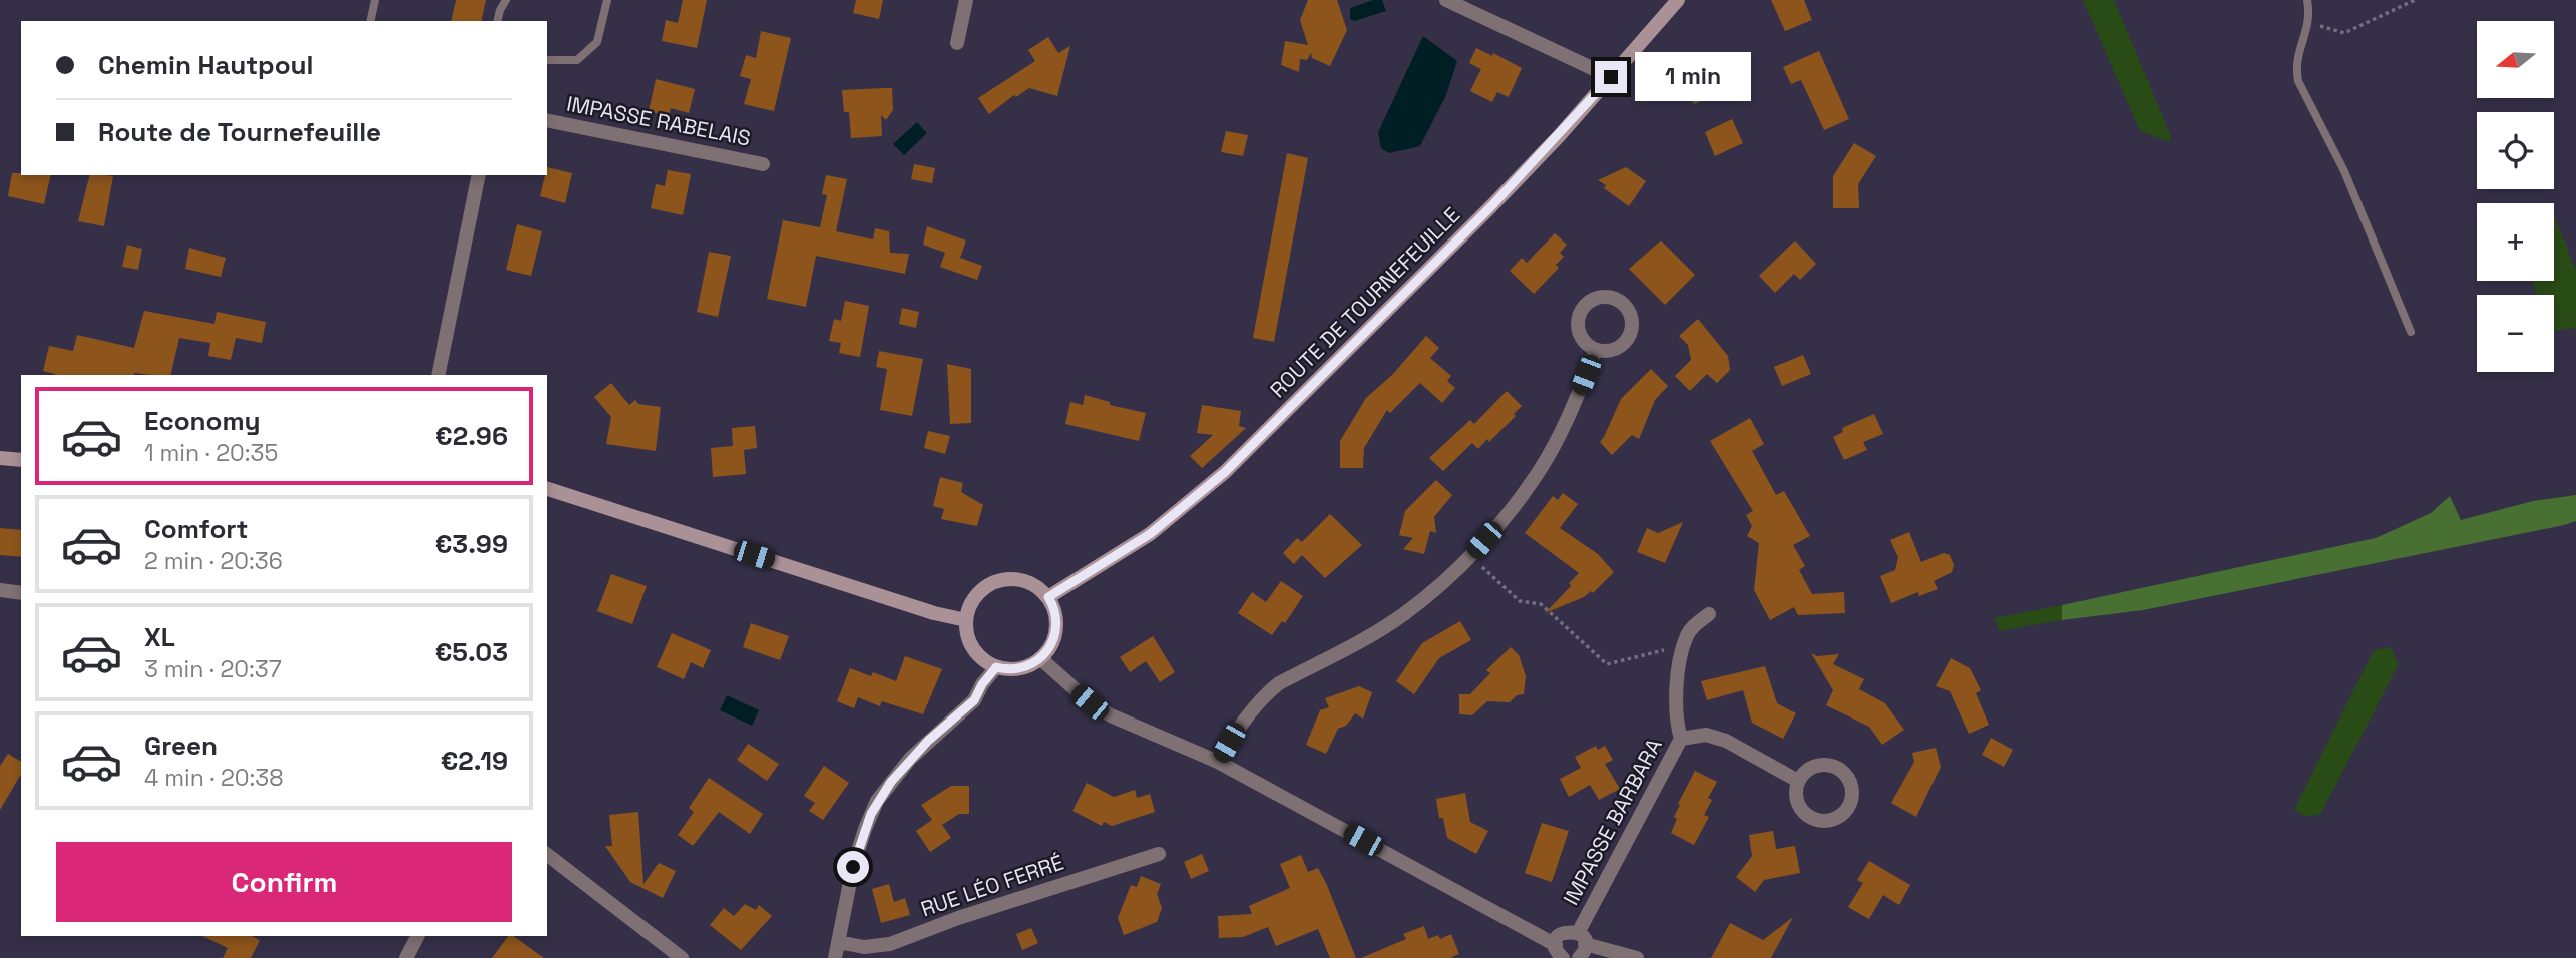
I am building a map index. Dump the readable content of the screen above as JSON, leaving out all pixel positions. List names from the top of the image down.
{
  "streets": {
    "street": [
      "IMPASSE RABELAIS",
      "ROUTE DE TOURNEFEUILLE",
      "IMPASSE BARBARA",
      "RUE LÉO FERRÉ"
    ]
  },
  "north": "left",
  "page": {
    "map_buttons": ["+", "−"],
    "banner": ["Chemin Hautpoul", "Route de Tournefeuille"],
    "bubble": "1 min",
    "list": [
      {
        "name": "Economy",
        "note": "1 min · 20:35",
        "value": "€2.96"
      },
      {
        "name": "Comfort",
        "note": "2 min · 20:36",
        "value": "€3.99"
      },
      {
        "name": "XL",
        "note": "3 min · 20:37",
        "value": "€5.03"
      },
      {
        "name": "Green",
        "note": "4 min · 20:38",
        "value": "€2.19"
      }
    ],
    "buttons": "Confirm"
  }
}
